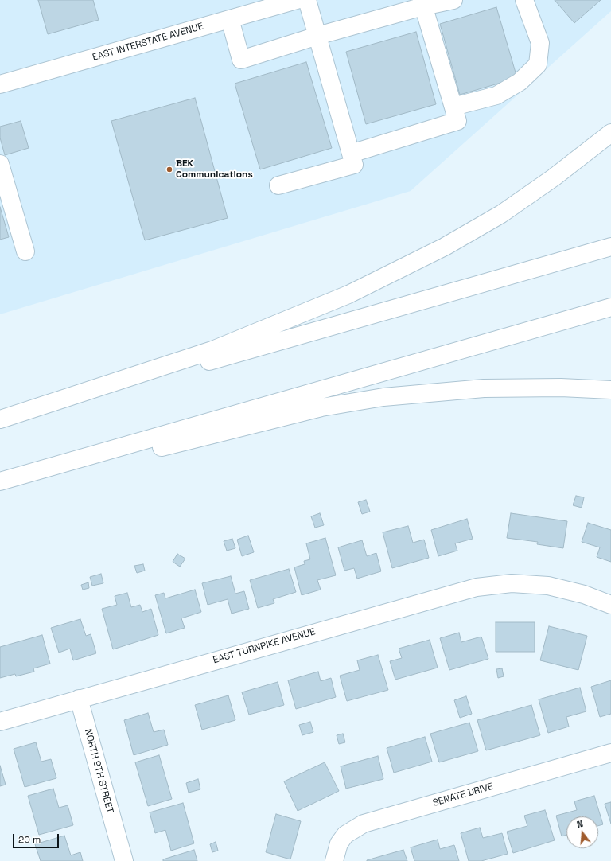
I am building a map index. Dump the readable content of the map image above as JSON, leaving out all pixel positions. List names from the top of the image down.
{
  "streets": {
    "main road": [
      "EAST INTERSTATE AVENUE",
      "EAST TURNPIKE AVENUE",
      "NORTH 9TH STREET",
      "SENATE DRIVE"
    ]
  },
  "crossings": [
    ["EAST TURNPIKE AVENUE", "NORTH 9TH STREET"]
  ],
  "places": ["BEK Communications"],
  "scale_bar": "20 m",
  "north": "top"
}
